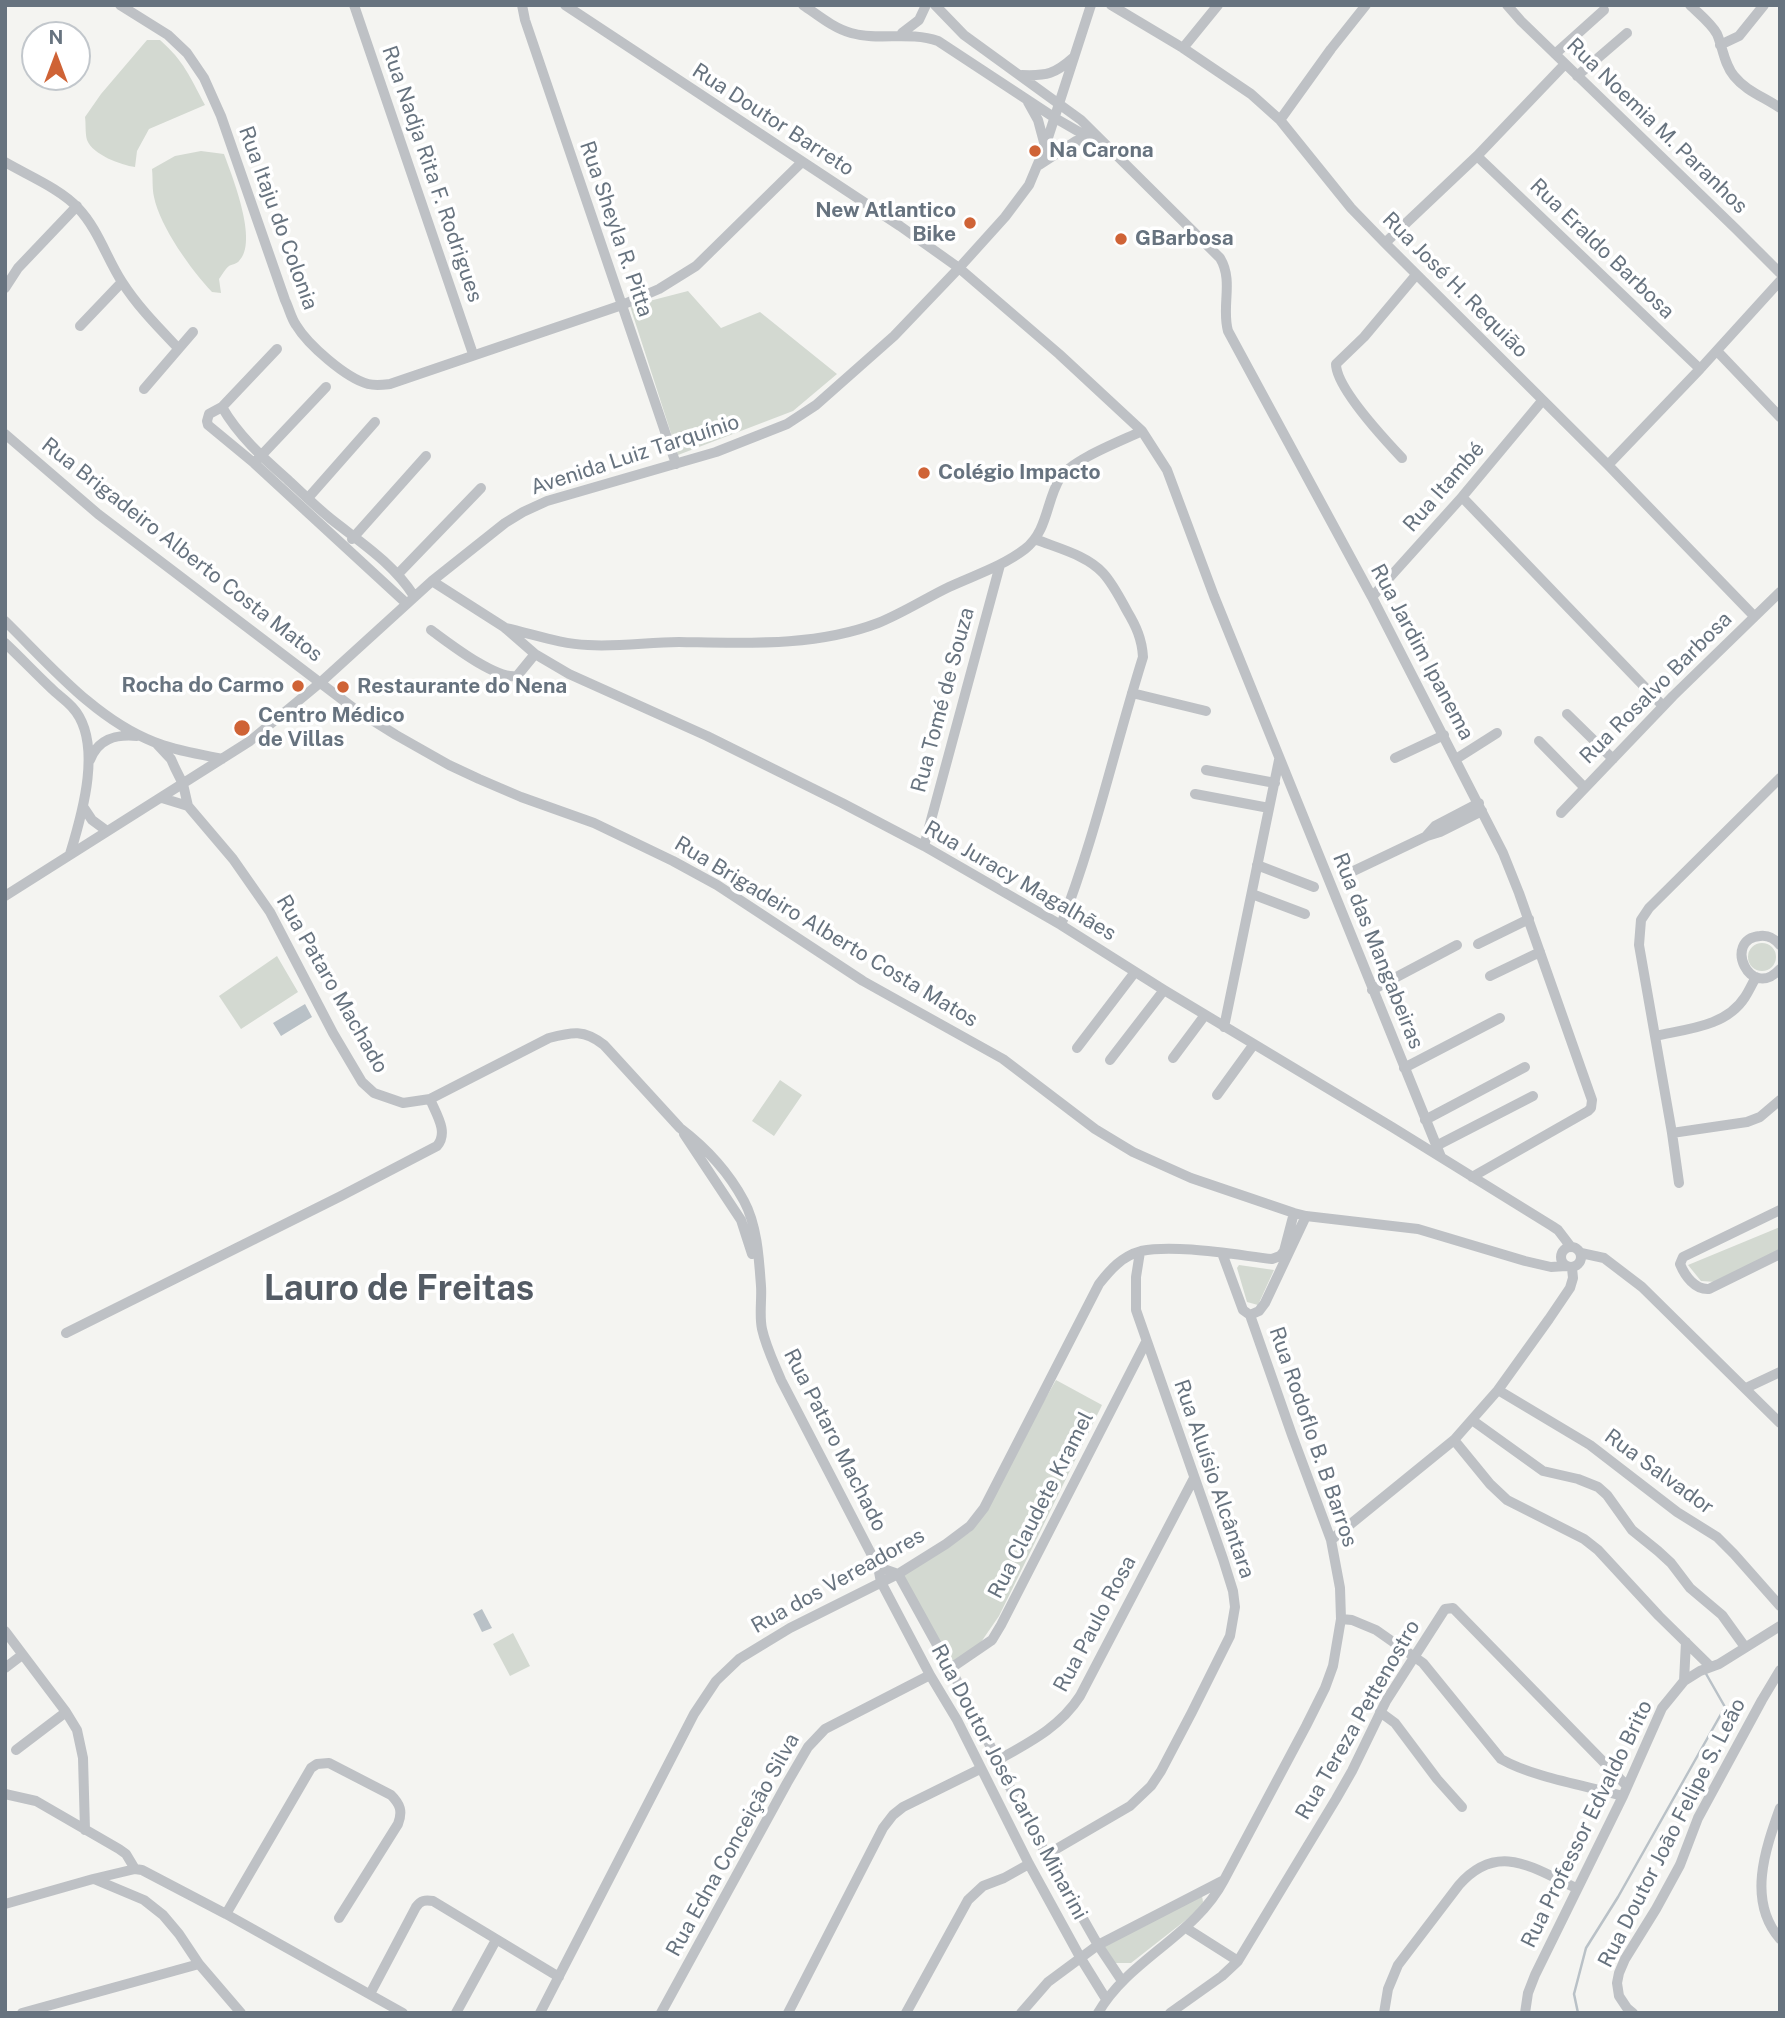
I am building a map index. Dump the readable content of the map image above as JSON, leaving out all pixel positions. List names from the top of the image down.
{
  "streets": {
    "street": [
      "Rua Doutor Barreto",
      "Rua Noemia M. Paranhos",
      "Rua Nadja Rita F. Rodrigues",
      "Rua Itaju do Colonia",
      "Rua Sheyla R. Pitta",
      "Rua Eraldo Barbosa",
      "Rua José H. Requião",
      "Avenida Luiz Tarquínio",
      "Rua Itambé",
      "Rua Brigadeiro Alberto Costa Matos",
      "Rua Jardim Ipanema",
      "Rua Rosalvo Barbosa",
      "Rua Tomé de Souza",
      "Rua Juracy Magalhães",
      "Rua das Mangabeiras",
      "Rua Pataro Machado",
      "Rua Rodoflo B. B Barros",
      "Rua Salvador",
      "Rua Aluísio Alcântara",
      "Rua Claudete Kramel",
      "Rua dos Vereadores",
      "Rua Paulo Rosa",
      "Rua Tereza Pettenostro",
      "Rua Doutor José Carlos Minarini",
      "Rua Professor Edvaldo Brito",
      "Rua Doutor João Felipe S. Leão",
      "Rua Edna Conceição Silva"
    ]
  },
  "crossings": [
    ["Rua Doutor Barreto", "Rua Itaju do Colonia"],
    ["Rua Doutor Barreto", "Avenida Luiz Tarquínio"],
    ["Rua Doutor Barreto", "Rua das Mangabeiras"],
    ["Rua Nadja Rita F. Rodrigues", "Rua Itaju do Colonia"],
    ["Rua Itaju do Colonia", "Rua Sheyla R. Pitta"],
    ["Rua Sheyla R. Pitta", "Avenida Luiz Tarquínio"],
    ["Rua José H. Requião", "Rua Itambé"],
    ["Rua José H. Requião", "Rua Rosalvo Barbosa"],
    ["Avenida Luiz Tarquínio", "Rua Brigadeiro Alberto Costa Matos"],
    ["Avenida Luiz Tarquínio", "Rua Jardim Ipanema"],
    ["Avenida Luiz Tarquínio", "Rua Juracy Magalhães"],
    ["Avenida Luiz Tarquínio", "Rua Pataro Machado"],
    ["Rua Itambé", "Rua Jardim Ipanema"],
    ["Rua Brigadeiro Alberto Costa Matos", "Rua Juracy Magalhães"],
    ["Rua Brigadeiro Alberto Costa Matos", "Rua dos Vereadores"],
    ["Rua Jardim Ipanema", "Rua Juracy Magalhães"],
    ["Rua Tomé de Souza", "Rua Juracy Magalhães"],
    ["Rua Juracy Magalhães", "Rua das Mangabeiras"],
    ["Rua Pataro Machado", "Rua dos Vereadores"],
    ["Rua Pataro Machado", "Rua Doutor José Carlos Minarini"],
    ["Rua Rodoflo B. B Barros", "Rua dos Vereadores"],
    ["Rua Rodoflo B. B Barros", "Rua Doutor José Carlos Minarini"],
    ["Rua Aluísio Alcântara", "Rua Claudete Kramel"],
    ["Rua Aluísio Alcântara", "Rua dos Vereadores"],
    ["Rua Aluísio Alcântara", "Rua Paulo Rosa"],
    ["Rua Aluísio Alcântara", "Rua Doutor José Carlos Minarini"],
    ["Rua Claudete Kramel", "Rua Doutor José Carlos Minarini"],
    ["Rua dos Vereadores", "Rua Doutor José Carlos Minarini"],
    ["Rua Paulo Rosa", "Rua Doutor José Carlos Minarini"],
    ["Rua Tereza Pettenostro", "Rua Professor Edvaldo Brito"],
    ["Rua Doutor José Carlos Minarini", "Rua Edna Conceição Silva"]
  ],
  "districts": ["Lauro de Freitas"],
  "places": [
    "Na Carona",
    "New Atlantico Bike",
    "GBarbosa",
    "Colégio Impacto",
    "Rocha do Carmo",
    "Restaurante do Nena",
    "Centro Médico de Villas"
  ],
  "north": "top"
}
